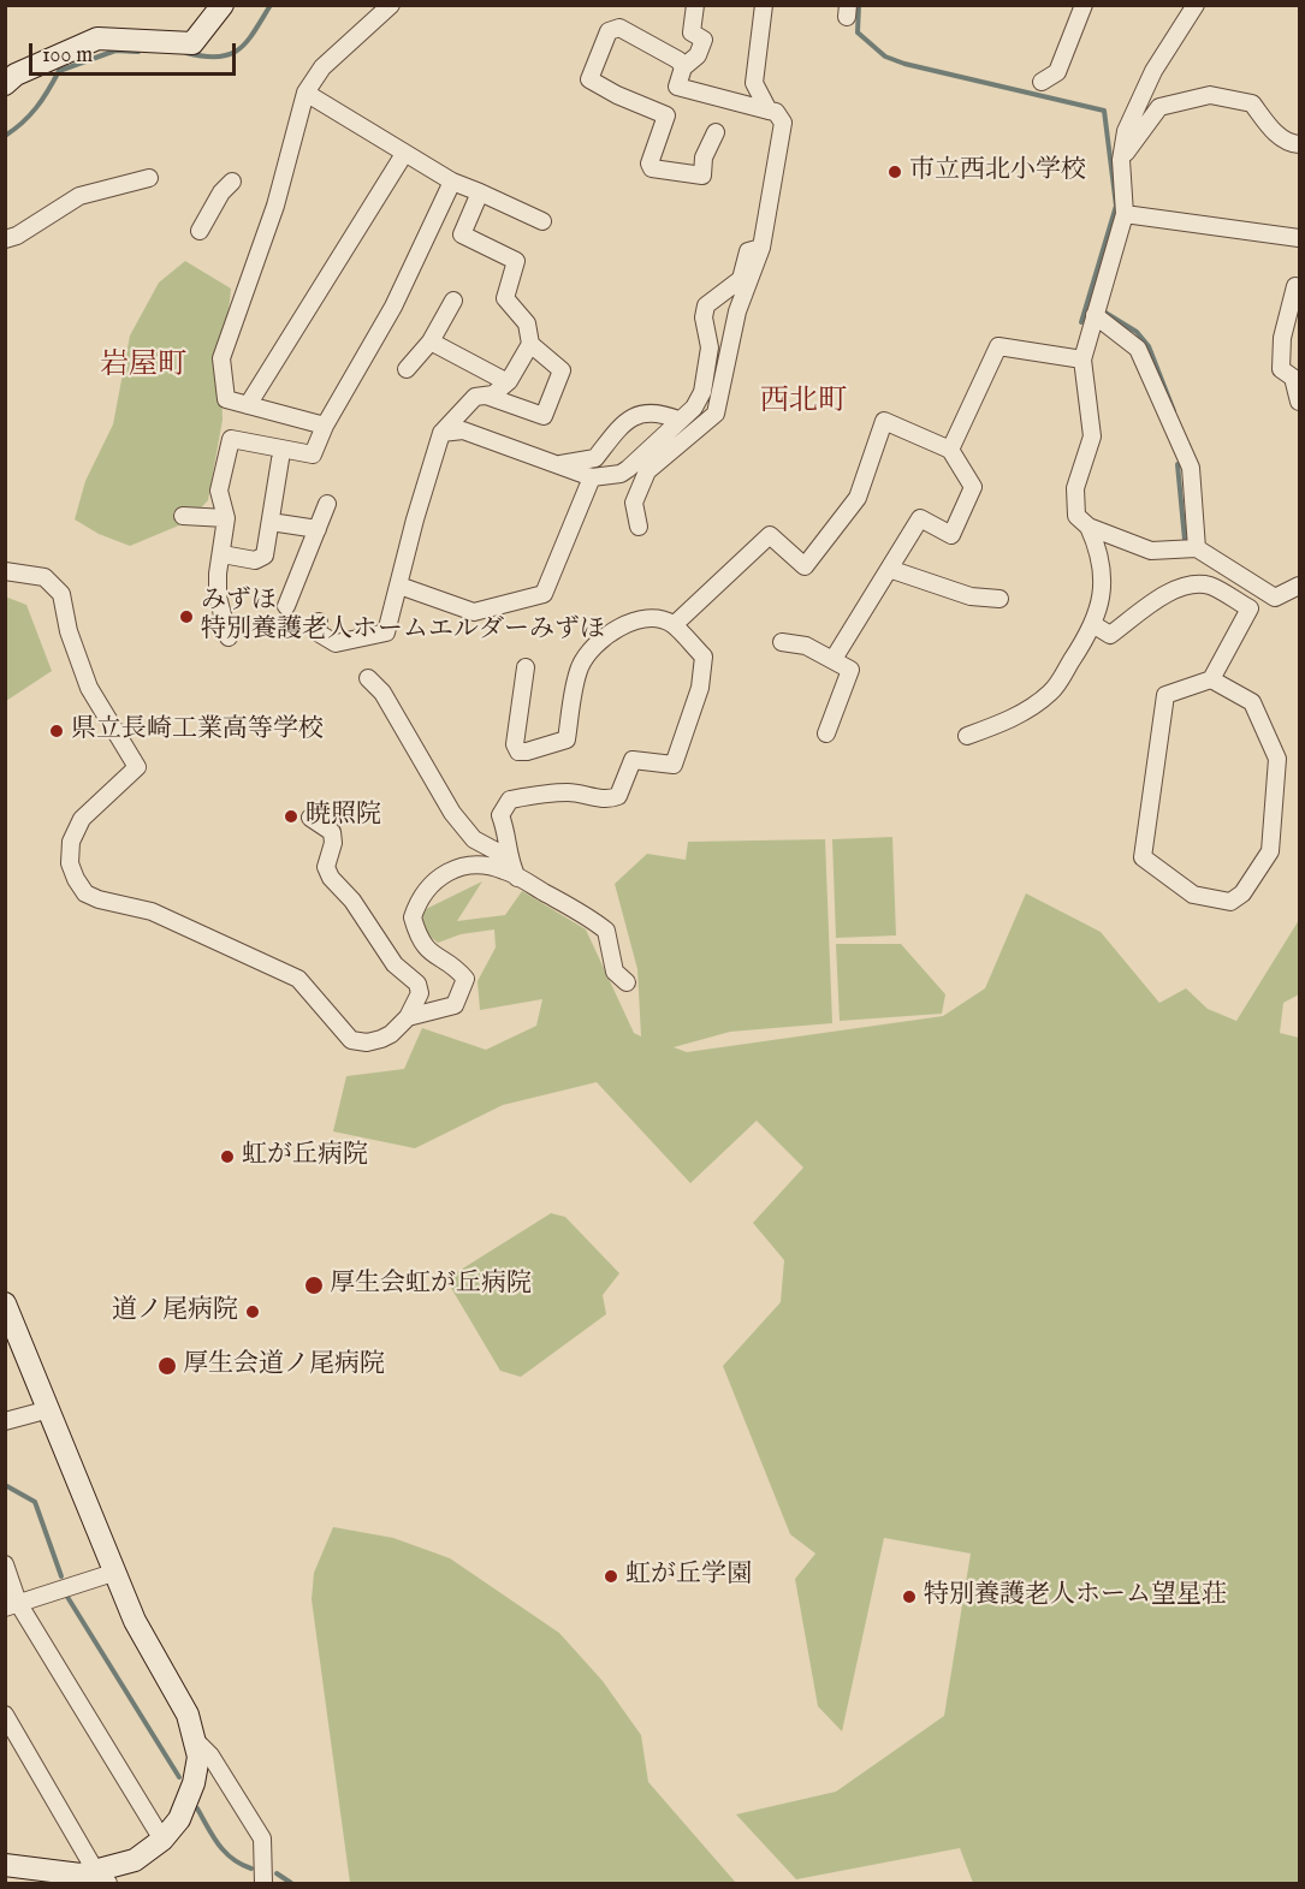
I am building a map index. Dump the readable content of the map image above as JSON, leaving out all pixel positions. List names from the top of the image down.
{
  "districts": ["岩屋町", "西北町"],
  "places": [
    "市立西北小学校",
    "みずほ 特別養護老人ホームエルダーみずほ",
    "県立長崎工業高等学校",
    "暁照院",
    "虹が丘病院",
    "厚生会虹が丘病院",
    "道ノ尾病院",
    "厚生会道ノ尾病院",
    "虹が丘学園",
    "特別養護老人ホーム望星荘"
  ],
  "scale_bar": "100 m"
}
